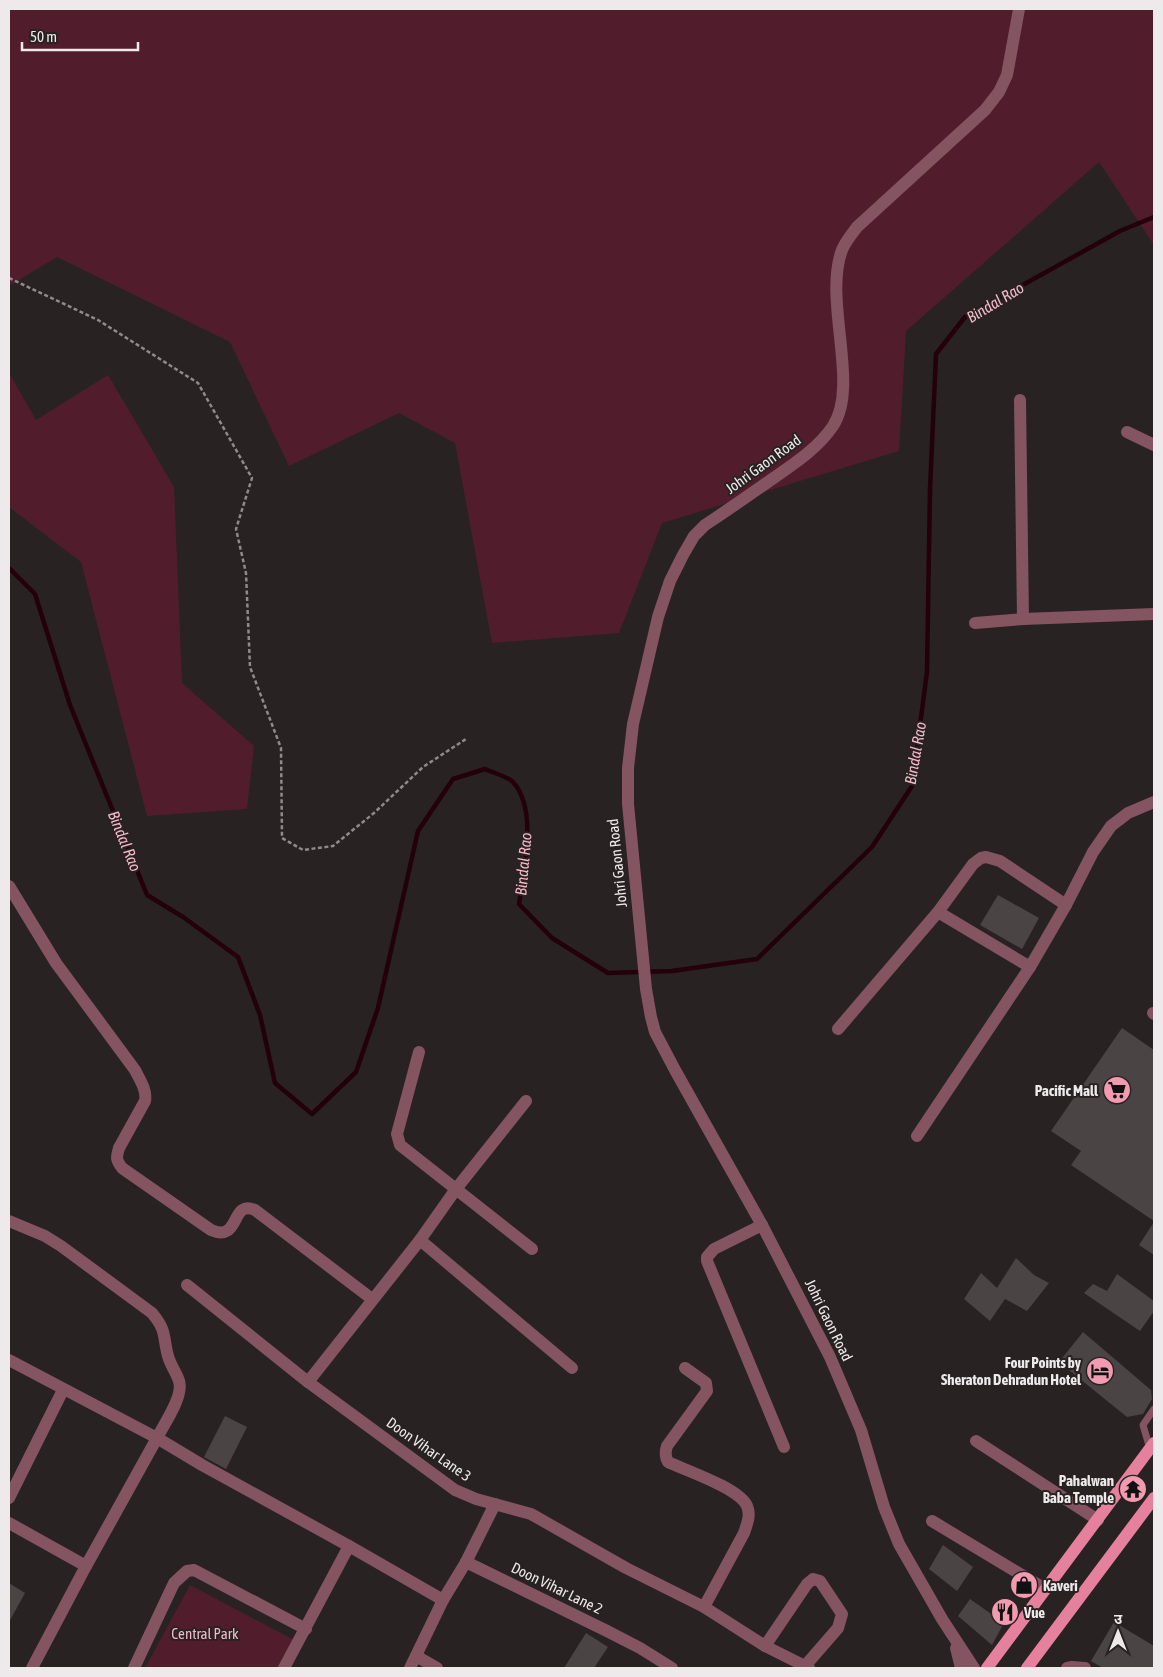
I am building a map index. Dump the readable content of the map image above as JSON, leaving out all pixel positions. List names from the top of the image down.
{
  "streets": {
    "street": ["Johri Gaon Road", "Doon Vihar Lane 3", "Doon Vihar Lane 2"]
  },
  "water": ["Bindal Rao"],
  "parks": ["Central Park"],
  "places": {
    "supermarket": ["Pacific Mall"],
    "hotel": ["Four Points by Sheraton Dehradun Hotel"],
    "temple": ["Pahalwan Baba Temple"],
    "shop": ["Kaveri"],
    "restaurant": ["Vue"]
  },
  "scale_bar": "50 m",
  "north": "top"
}
